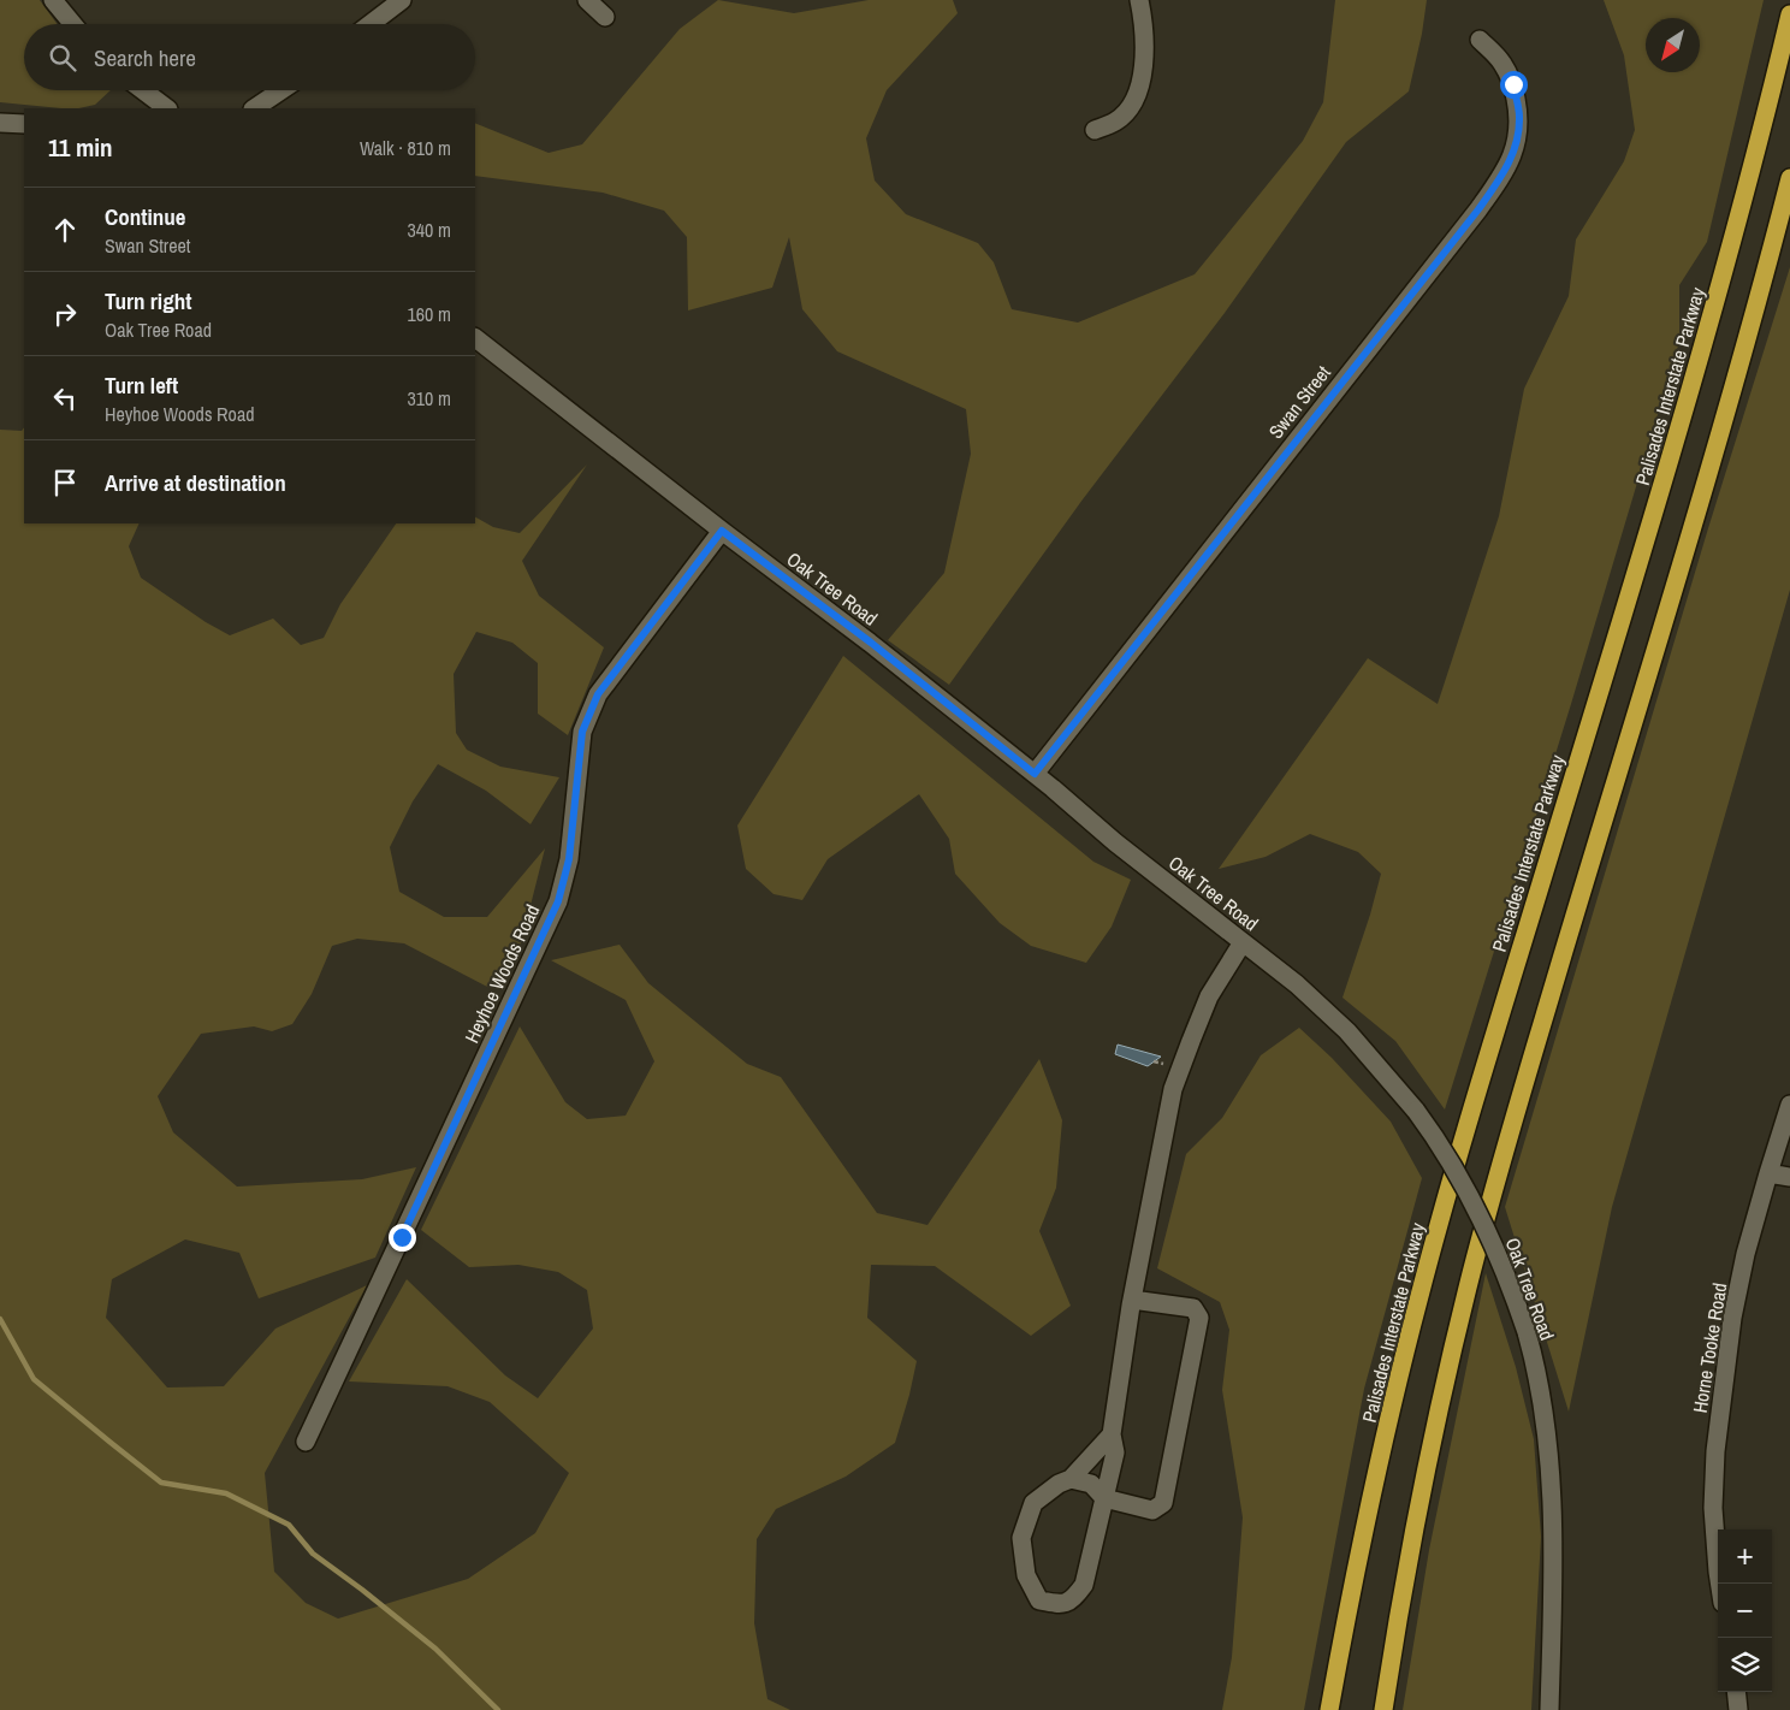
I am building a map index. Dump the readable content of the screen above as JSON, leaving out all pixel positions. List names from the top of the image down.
{
  "streets": {
    "highway": ["Palisades Interstate Parkway"],
    "street": [
      "Swan Street",
      "Oak Tree Road",
      "Heyhoe Woods Road",
      "Horne Tooke Road"
    ]
  },
  "crossings": [
    ["Swan Street", "Oak Tree Road"],
    ["Oak Tree Road", "Heyhoe Woods Road"]
  ],
  "north": "bottom left",
  "page": {
    "search": "Search here",
    "heading": ["11 min", "Walk · 810 m"],
    "list": [
      ["Continue", "Swan Street", "340 m"],
      ["Turn right", "Oak Tree Road", "160 m"],
      ["Turn left", "Heyhoe Woods Road", "310 m"],
      "Arrive at destination"
    ],
    "map_buttons": ["+", "−"]
  }
}
